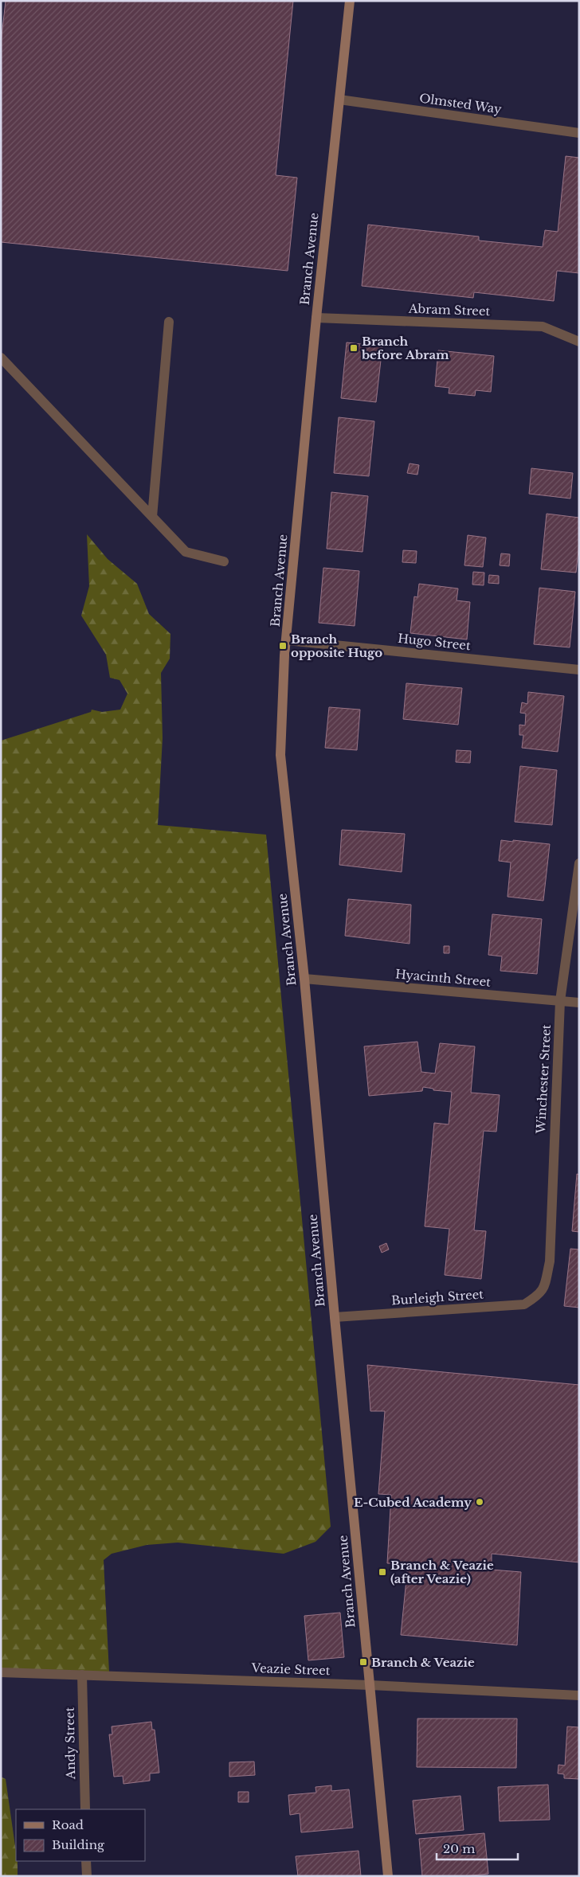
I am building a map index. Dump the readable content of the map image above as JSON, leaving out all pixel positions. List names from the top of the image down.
{
  "streets": {
    "main road": ["Branch Avenue"],
    "street": [
      "Olmsted Way",
      "Abram Street",
      "Hugo Street",
      "Hyacinth Street",
      "Winchester Street",
      "Burleigh Street",
      "Veazie Street",
      "Andy Street"
    ]
  },
  "crossings": [
    ["Olmsted Way", "Branch Avenue"],
    ["Branch Avenue", "Abram Street"],
    ["Branch Avenue", "Hugo Street"],
    ["Branch Avenue", "Hyacinth Street"],
    ["Branch Avenue", "Burleigh Street"],
    ["Branch Avenue", "Veazie Street"],
    ["Hyacinth Street", "Winchester Street"],
    ["Winchester Street", "Burleigh Street"],
    ["Veazie Street", "Andy Street"]
  ],
  "places": {
    "transit": [
      "Branch before Abram",
      "Branch opposite Hugo",
      "Branch & Veazie (after Veazie)",
      "Branch & Veazie"
    ],
    "other": ["E-Cubed Academy"]
  },
  "legend": ["Road", "Building"],
  "scale_bar": "20 m"
}
